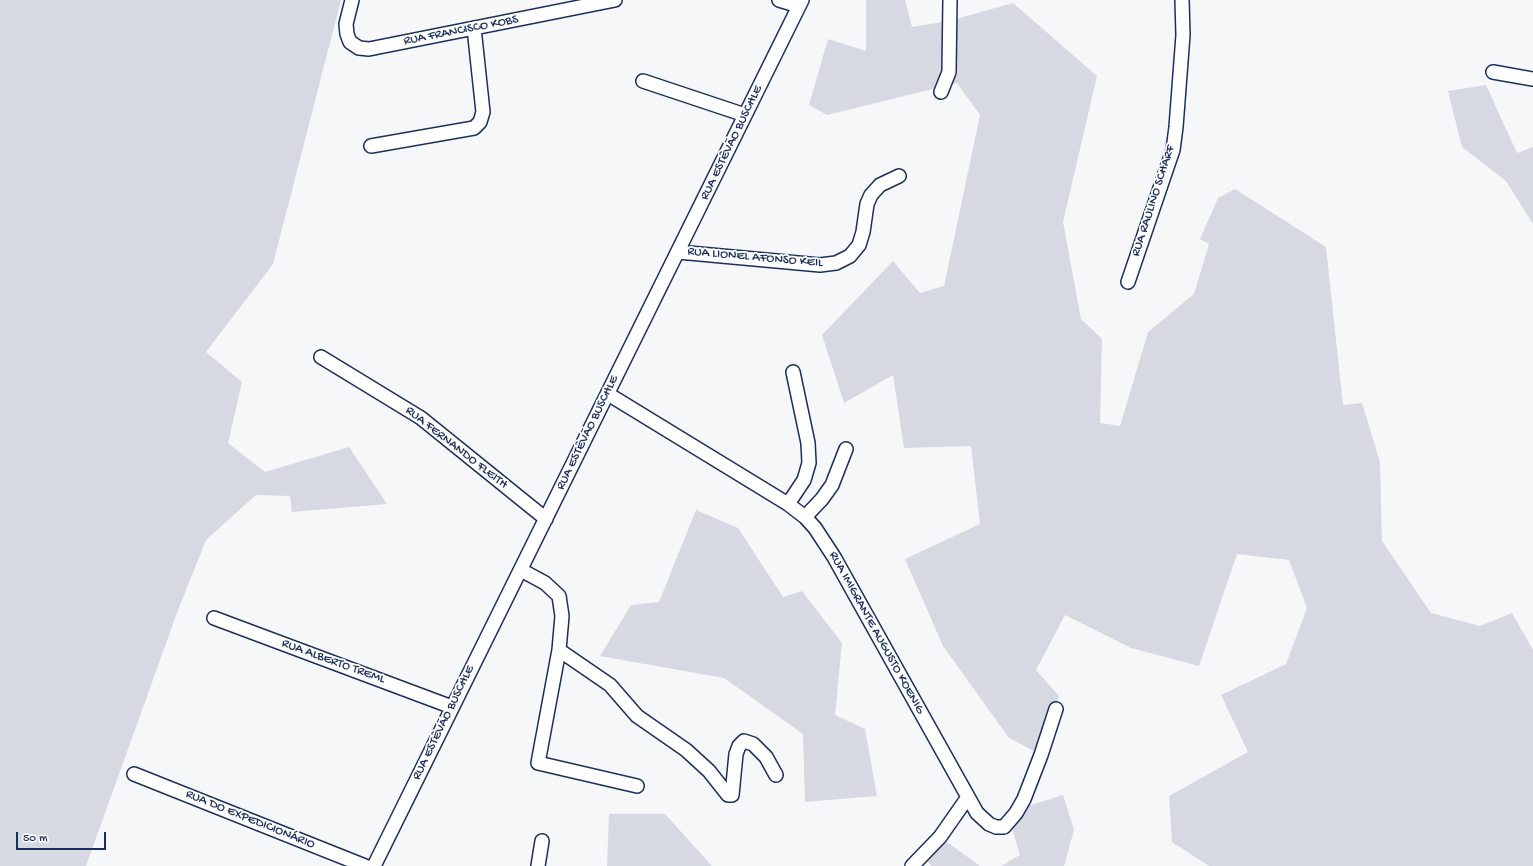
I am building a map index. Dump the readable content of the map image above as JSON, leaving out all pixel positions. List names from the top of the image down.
{
  "streets": {
    "street": [
      "RUA FRANCISCO KOBS",
      "RUA ESTÊVÃO BUSCHLE",
      "RUA RAULINO SCHARF",
      "RUA LIONEL AFONSO KEIL",
      "RUA FERNANDO FLEITH",
      "RUA IMIGRANTE AUGUSTO KOENIG",
      "RUA ALBERTO TREML",
      "RUA DO EXPEDICIONÁRIO"
    ]
  },
  "crossings": [
    ["RUA ESTÊVÃO BUSCHLE", "RUA LIONEL AFONSO KEIL"],
    ["RUA ESTÊVÃO BUSCHLE", "RUA FERNANDO FLEITH"],
    ["RUA ESTÊVÃO BUSCHLE", "RUA IMIGRANTE AUGUSTO KOENIG"],
    ["RUA ESTÊVÃO BUSCHLE", "RUA ALBERTO TREML"]
  ],
  "scale_bar": "50 m"
}
